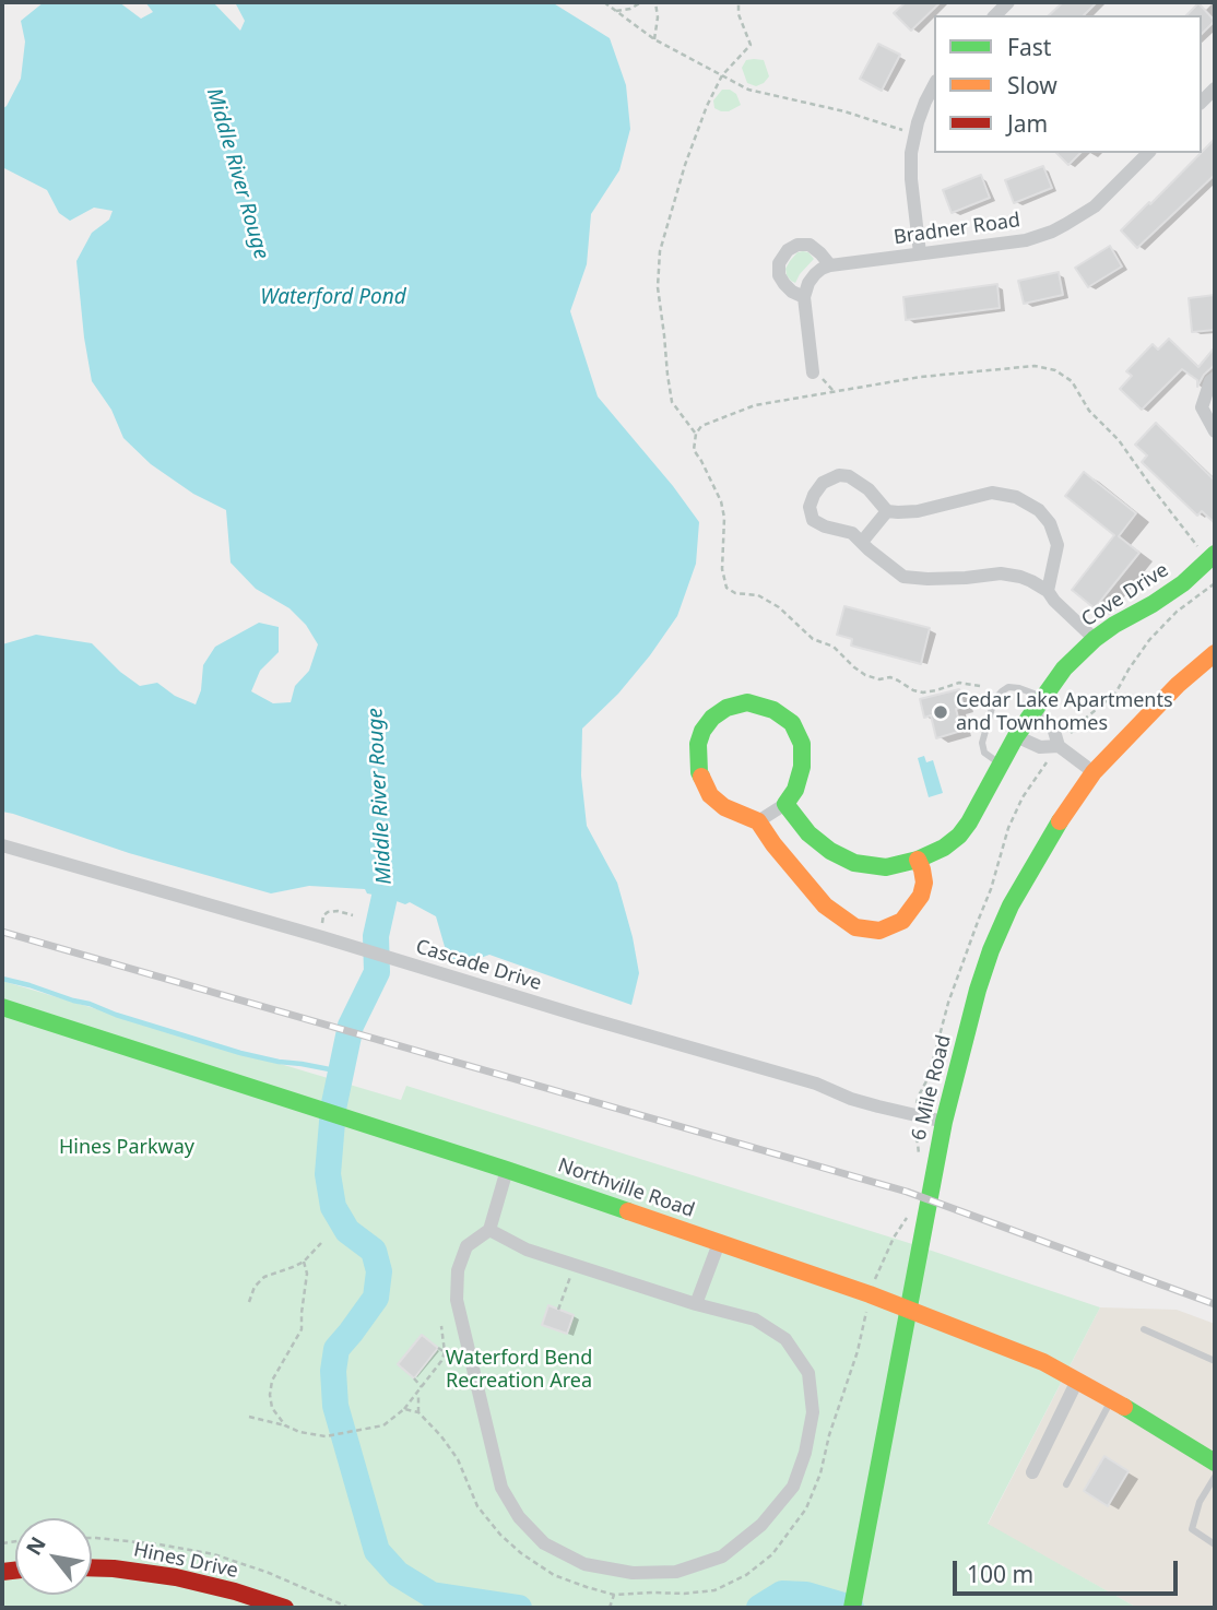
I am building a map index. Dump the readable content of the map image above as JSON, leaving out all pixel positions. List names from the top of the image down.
{
  "streets": {
    "street": [
      "Bradner Road",
      "Cove Drive",
      "Cascade Drive",
      "6 Mile Road",
      "Northville Road",
      "Hines Drive"
    ]
  },
  "crossings": [
    ["Cascade Drive", "6 Mile Road"],
    ["6 Mile Road", "Northville Road"]
  ],
  "water": ["Middle River Rouge", "Waterford Pond"],
  "parks": ["Hines Parkway", "Waterford Bend Recreation Area"],
  "places": ["Cedar Lake Apartments and Townhomes"],
  "legend": ["Fast", "Slow", "Jam"],
  "scale_bar": "100 m",
  "north": "top left"
}
